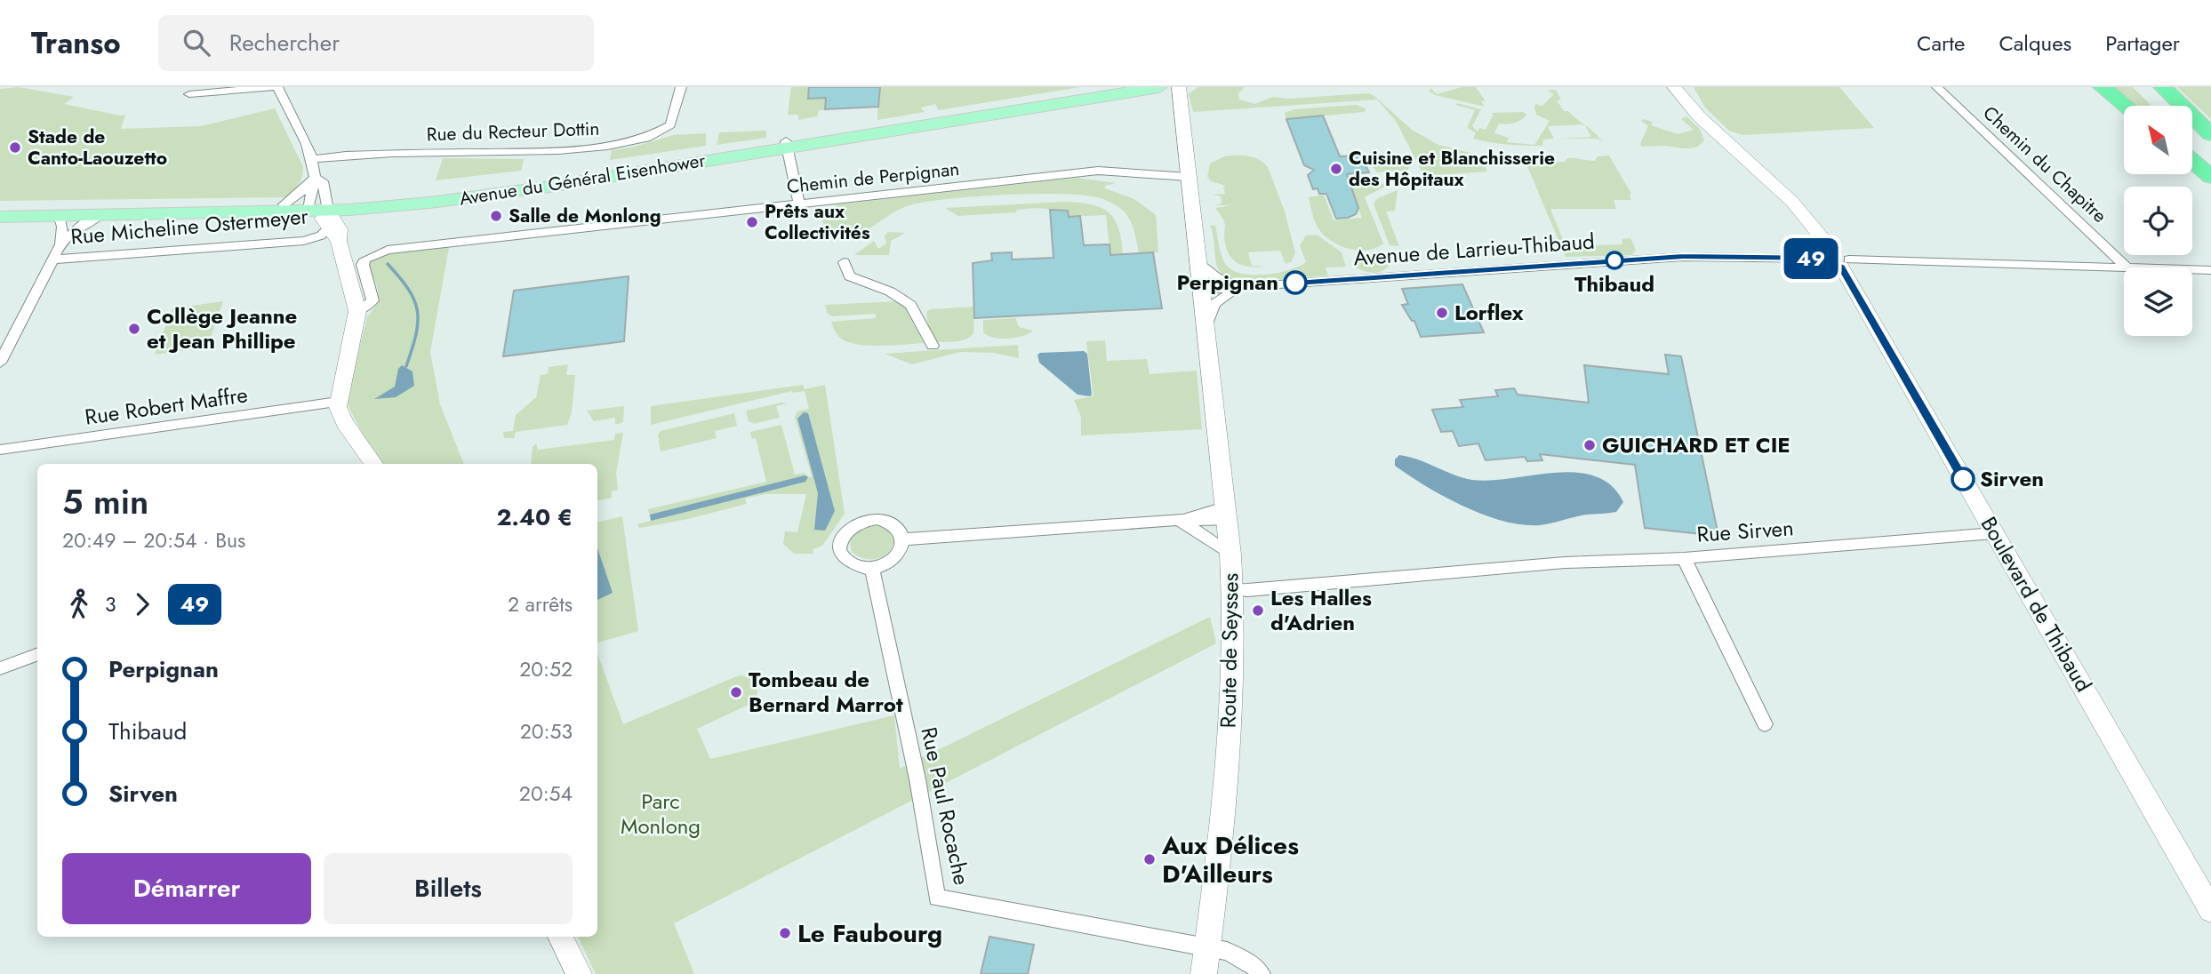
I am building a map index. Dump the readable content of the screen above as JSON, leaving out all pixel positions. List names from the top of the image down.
{
  "streets": {
    "main road": ["Avenue du Général Eisenhower", "Route de Seysses"],
    "street": [
      "Rue du Recteur Dottin",
      "Chemin du Chapitre",
      "Chemin de Perpignan",
      "Rue Micheline Ostermeyer",
      "Avenue de Larrieu-Thibaud",
      "Rue Robert Maffre",
      "Rue Sirven",
      "Boulevard de Thibaud",
      "Rue Paul Rocache"
    ]
  },
  "crossings": [
    ["Chemin de Perpignan", "Route de Seysses"],
    ["Avenue de Larrieu-Thibaud", "Boulevard de Thibaud"],
    ["Avenue de Larrieu-Thibaud", "Route de Seysses"],
    ["Rue Sirven", "Boulevard de Thibaud"],
    ["Route de Seysses", "Rue Paul Rocache"]
  ],
  "parks": ["Parc Monlong"],
  "places": [
    "Stade de Canto-Laouzetto",
    "Cuisine et Blanchisserie des Hôpitaux",
    "Salle de Monlong",
    "Prêts aux Collectivités",
    "Thibaud",
    "Perpignan",
    "Lorflex",
    "Collège Jeanne et Jean Phillipe",
    "GUICHARD ET CIE",
    "Sirven",
    "Les Halles d'Adrien",
    "Tombeau de Bernard Marrot",
    "Aux Délices D'Ailleurs",
    "Le Faubourg"
  ],
  "lines": ["bus line 49"],
  "north": "top left",
  "page": {
    "header": "Transo",
    "search": "Rechercher",
    "nav": ["Carte", "Calques", "Partager"],
    "on_map": "49",
    "heading": ["5 min", "20:49 – 20:54 · Bus", "2.40 €"],
    "legs": ["3", "49", "2 arrêts"],
    "list": [
      {
        "name": "Perpignan",
        "value": "20:52"
      },
      {
        "name": "Thibaud",
        "value": "20:53"
      },
      {
        "name": "Sirven",
        "value": "20:54"
      }
    ],
    "buttons": ["Démarrer", "Billets"]
  }
}
